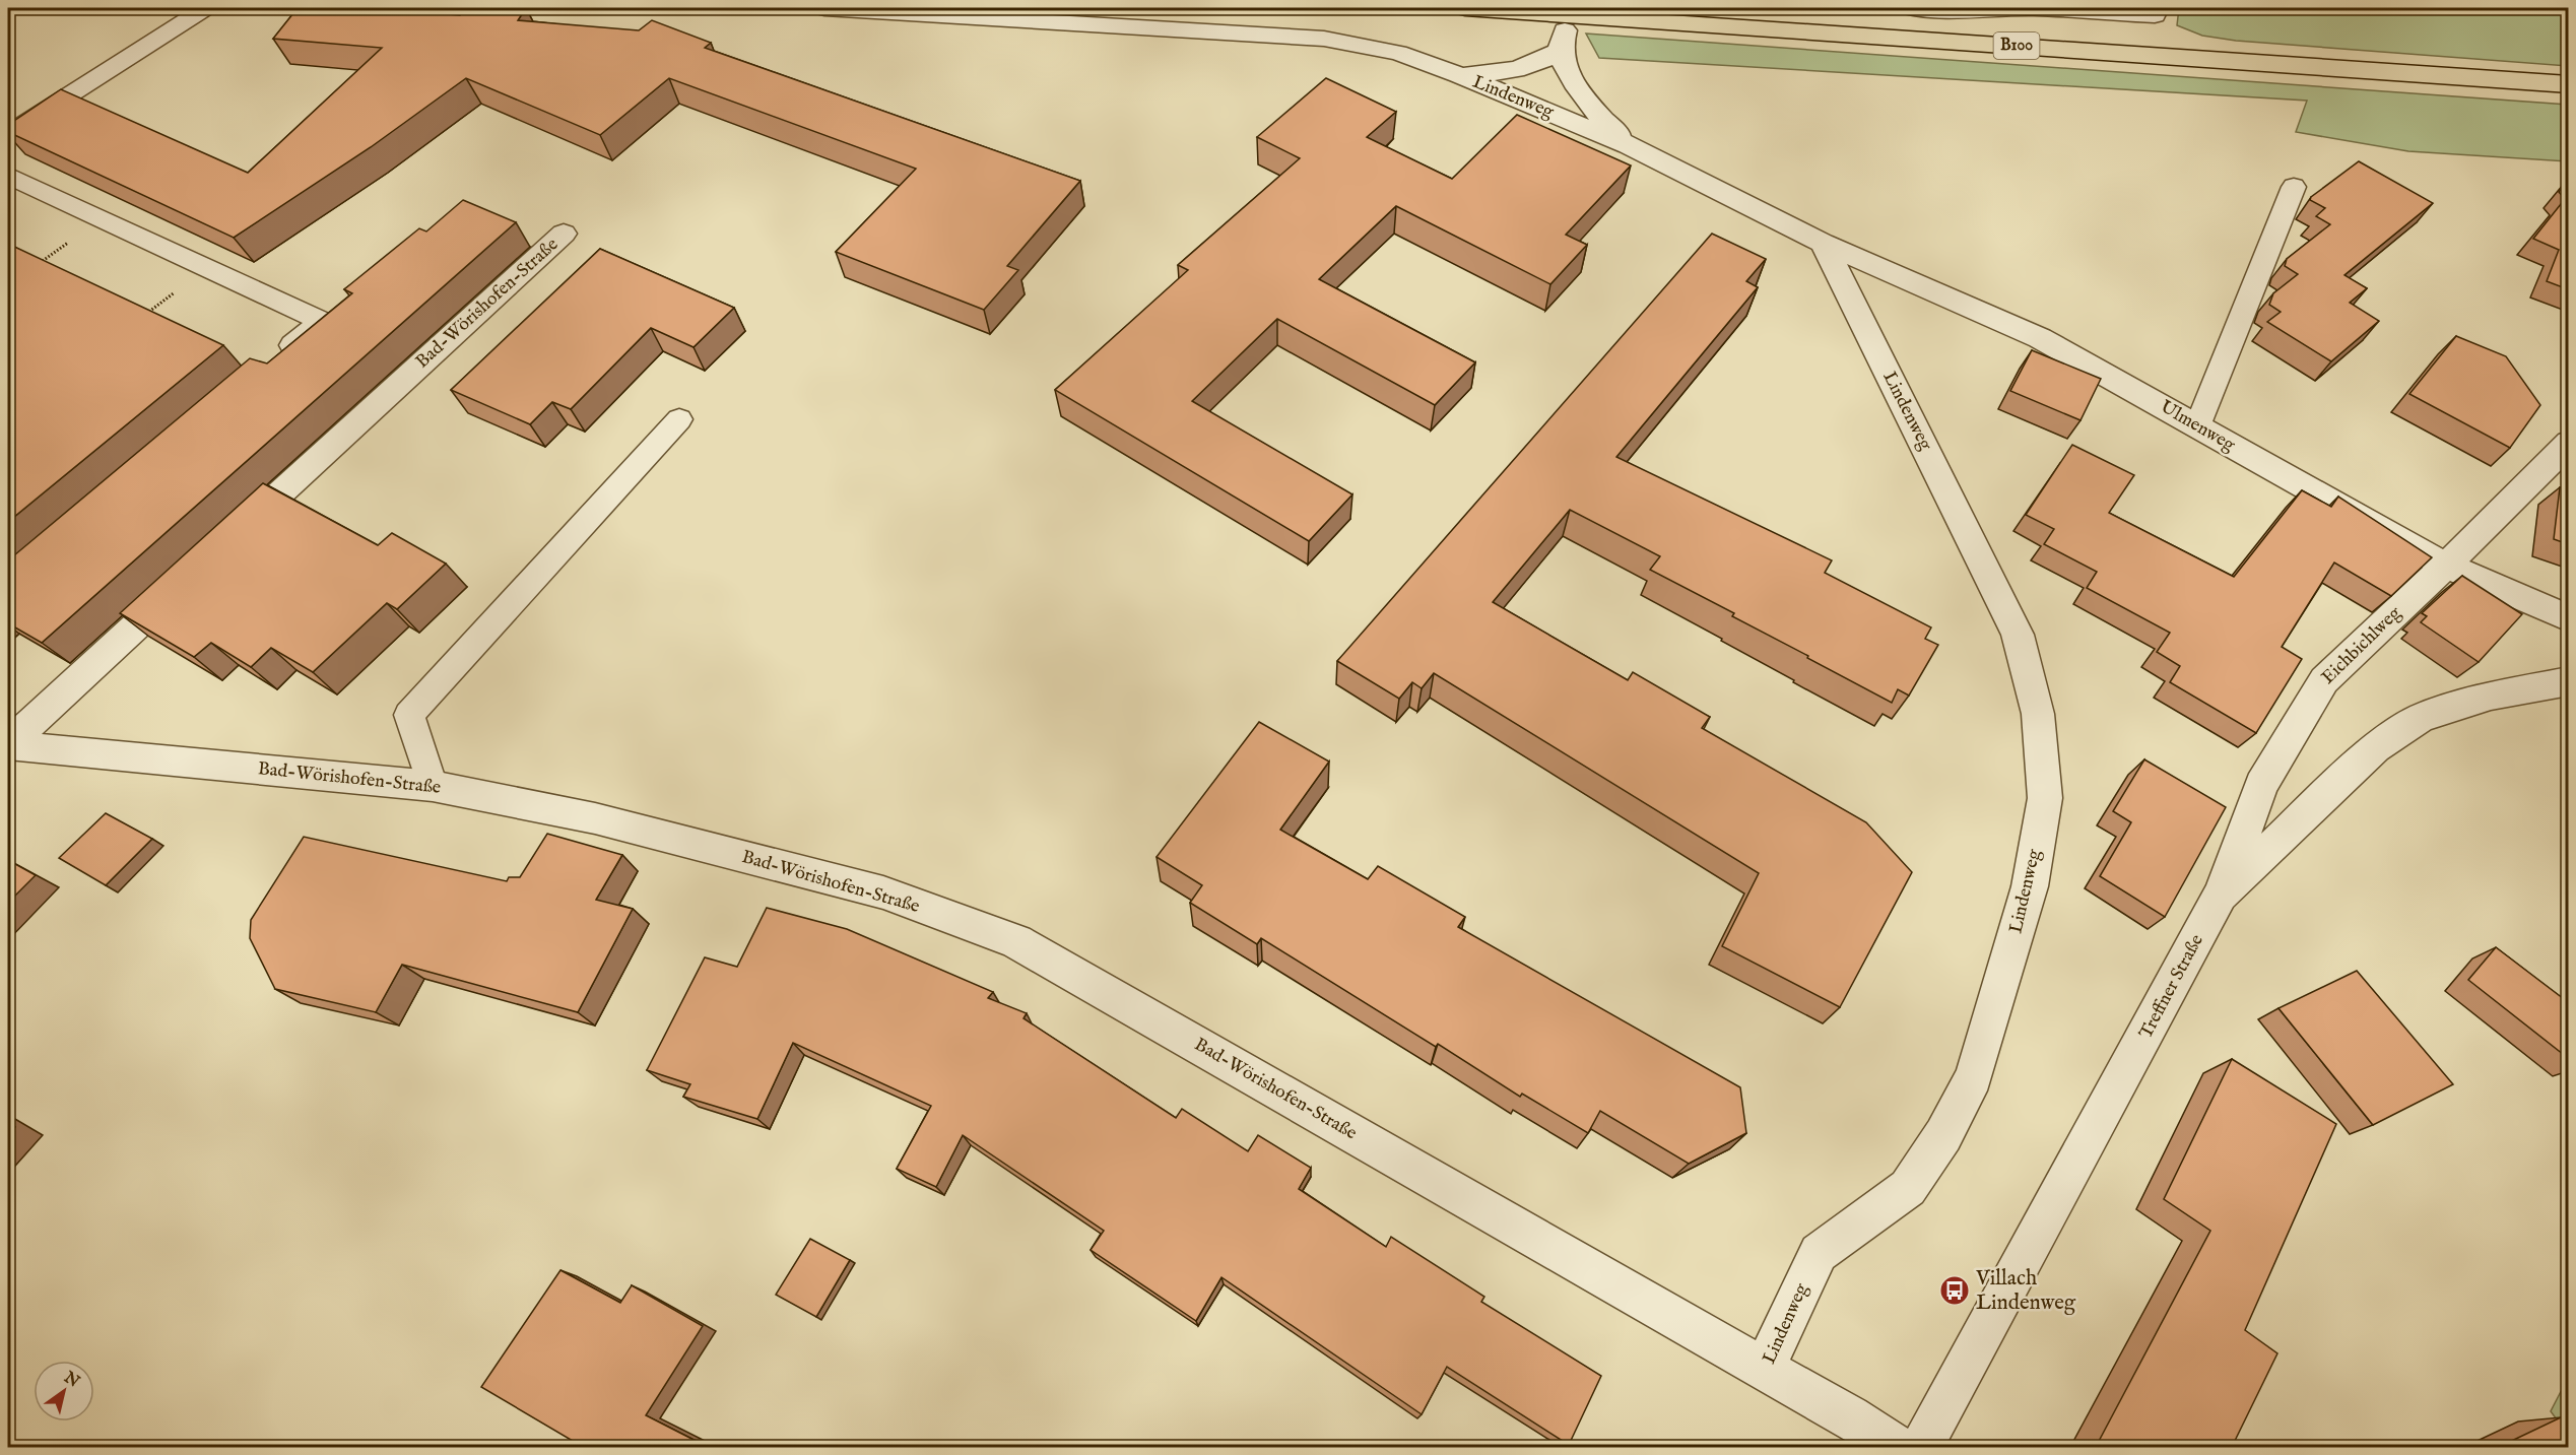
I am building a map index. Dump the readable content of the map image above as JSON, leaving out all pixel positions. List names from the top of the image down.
{
  "streets": {
    "main road": ["B100"],
    "street": [
      "Lindenweg",
      "Bad-Wörishofen-Straße",
      "Ulmenweg",
      "Eichbichlweg",
      "Treffner Straße"
    ]
  },
  "crossings": [
    ["Lindenweg", "Bad-Wörishofen-Straße"],
    ["Lindenweg", "Ulmenweg"],
    ["Ulmenweg", "Eichbichlweg"],
    ["Eichbichlweg", "Treffner Straße"]
  ],
  "places": {
    "bus stop": ["Villach Lindenweg"]
  },
  "north": "top right"
}
